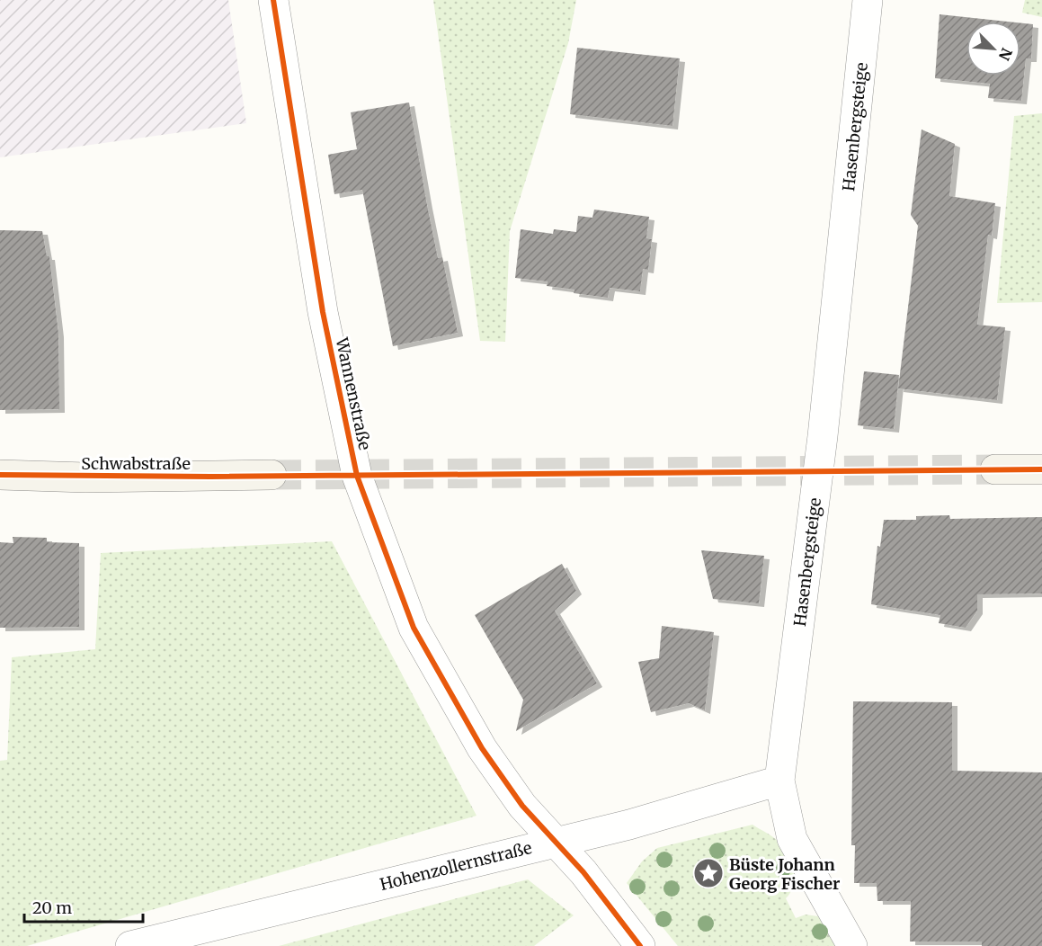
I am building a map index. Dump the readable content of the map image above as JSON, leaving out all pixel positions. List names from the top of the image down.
{
  "streets": {
    "main road": ["Schwabstraße"],
    "street": ["Hasenbergsteige", "Wannenstraße", "Hohenzollernstraße"]
  },
  "crossings": [
    ["Hasenbergsteige", "Hohenzollernstraße"],
    ["Wannenstraße", "Hohenzollernstraße"]
  ],
  "places": {
    "place": ["Büste Johann Georg Fischer"]
  },
  "scale_bar": "20 m",
  "north": "bottom right"
}
